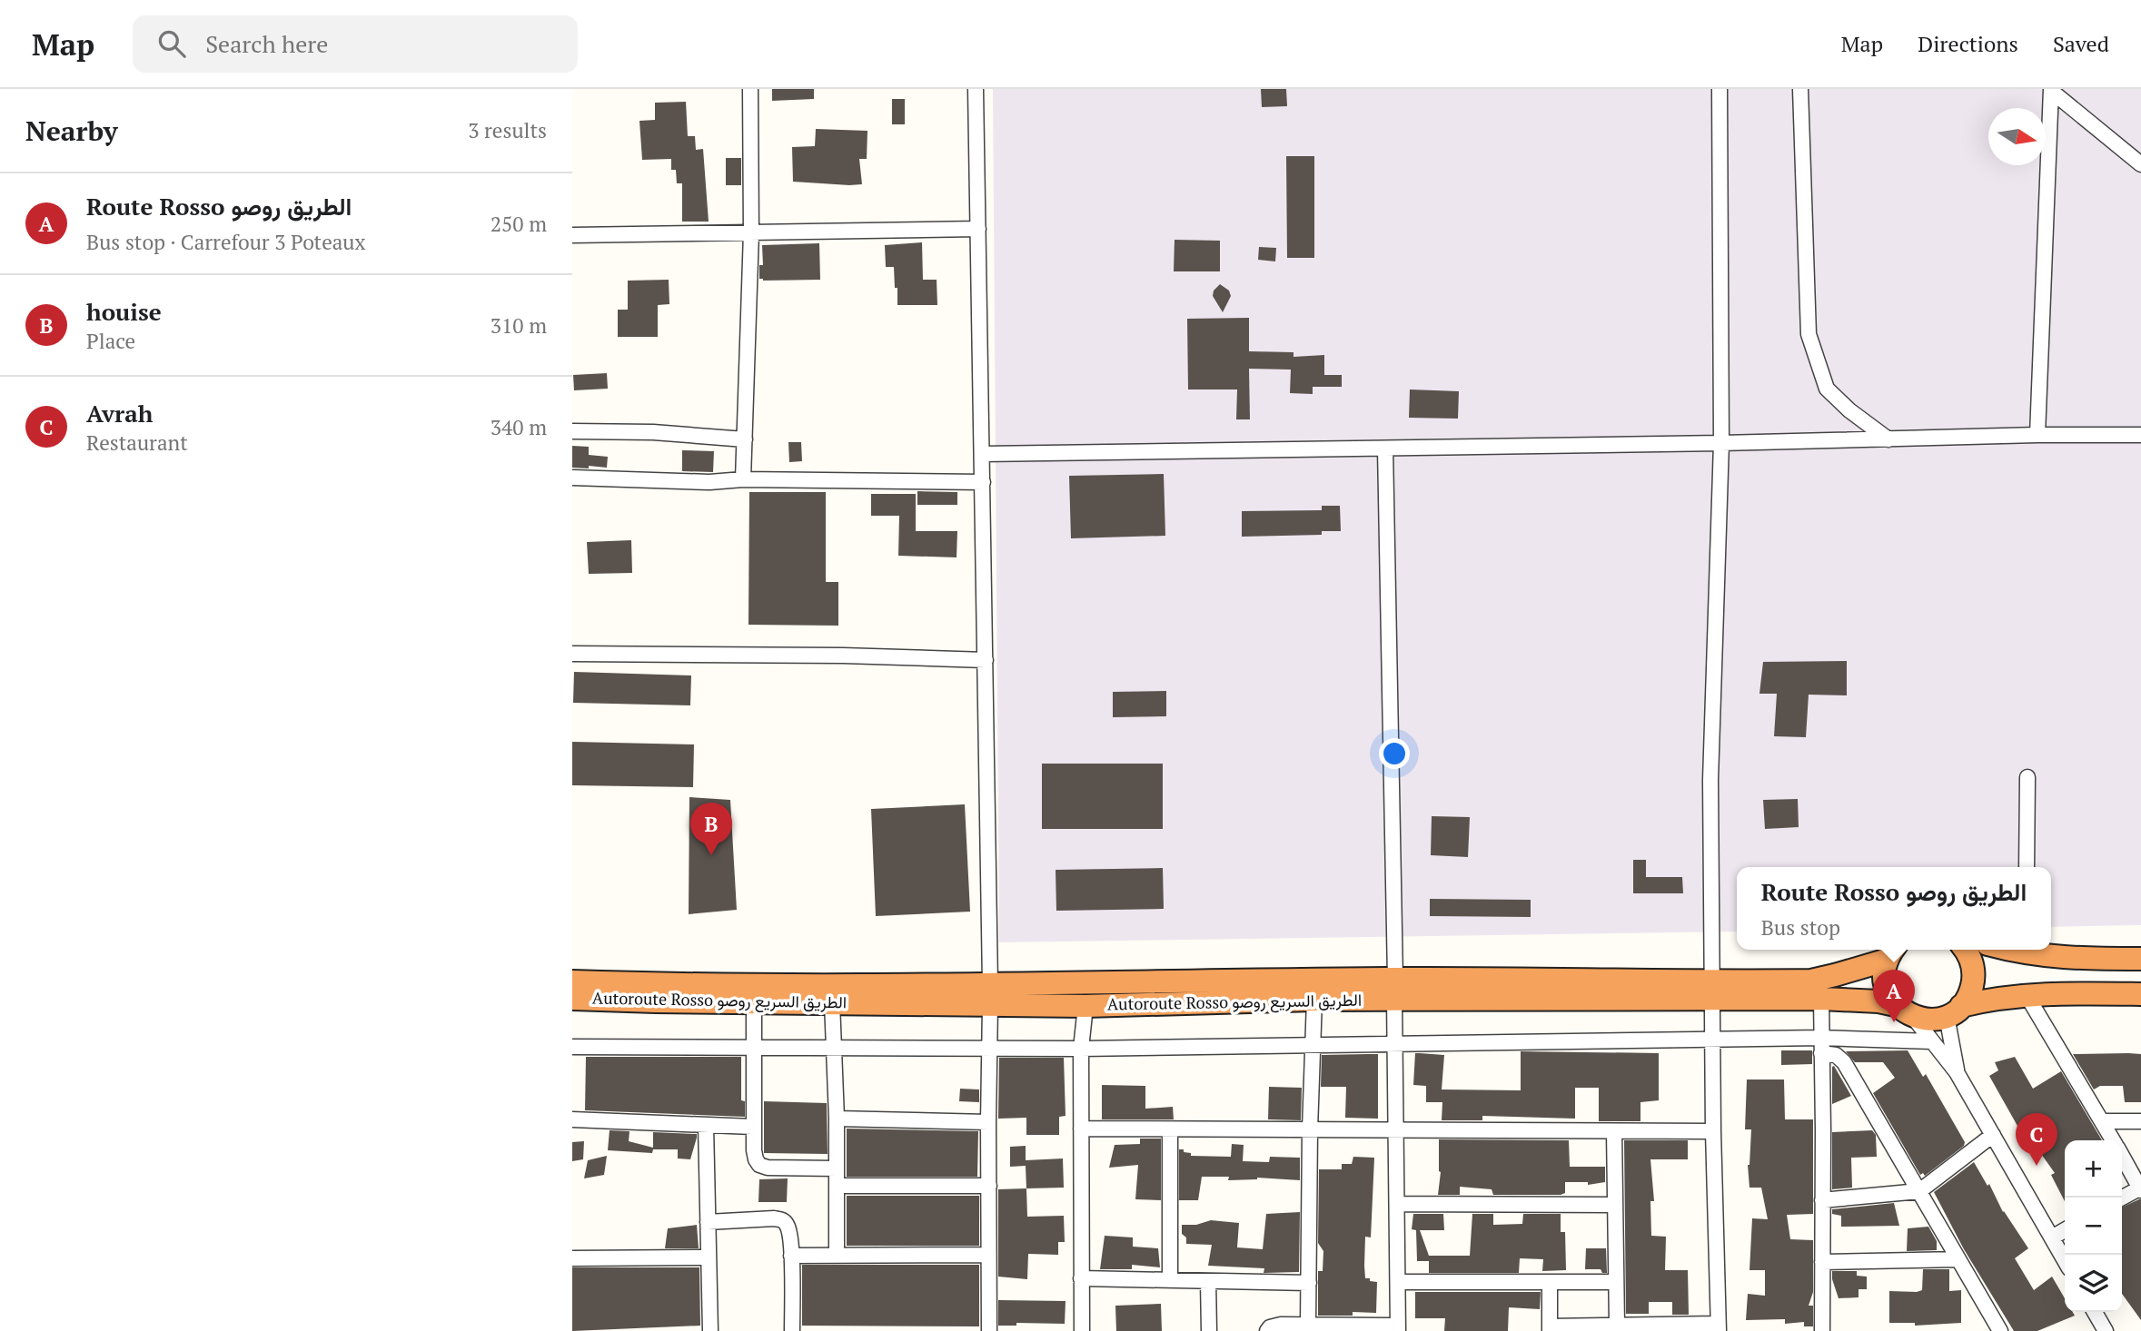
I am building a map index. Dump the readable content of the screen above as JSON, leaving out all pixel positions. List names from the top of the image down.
{
  "streets": {
    "highway": ["Autoroute Rosso الطريق السريع روصو"]
  },
  "north": "right",
  "page": {
    "header": "Map",
    "search": "Search here",
    "nav": ["Map", "Directions", "Saved"],
    "heading": ["Nearby", "3 results"],
    "list": [
      {
        "mark": "A",
        "name": "Route Rosso الطريق روصو",
        "note": "Bus stop · Carrefour 3 Poteaux",
        "value": "250 m"
      },
      {
        "mark": "B",
        "name": "houise",
        "note": "Place",
        "value": "310 m"
      },
      {
        "mark": "C",
        "name": "Avrah",
        "note": "Restaurant",
        "value": "340 m"
      }
    ],
    "pins": ["B", "A", "C"],
    "popup": ["Route Rosso الطريق روصو", "Bus stop"],
    "map_buttons": ["+", "−"]
  }
}
